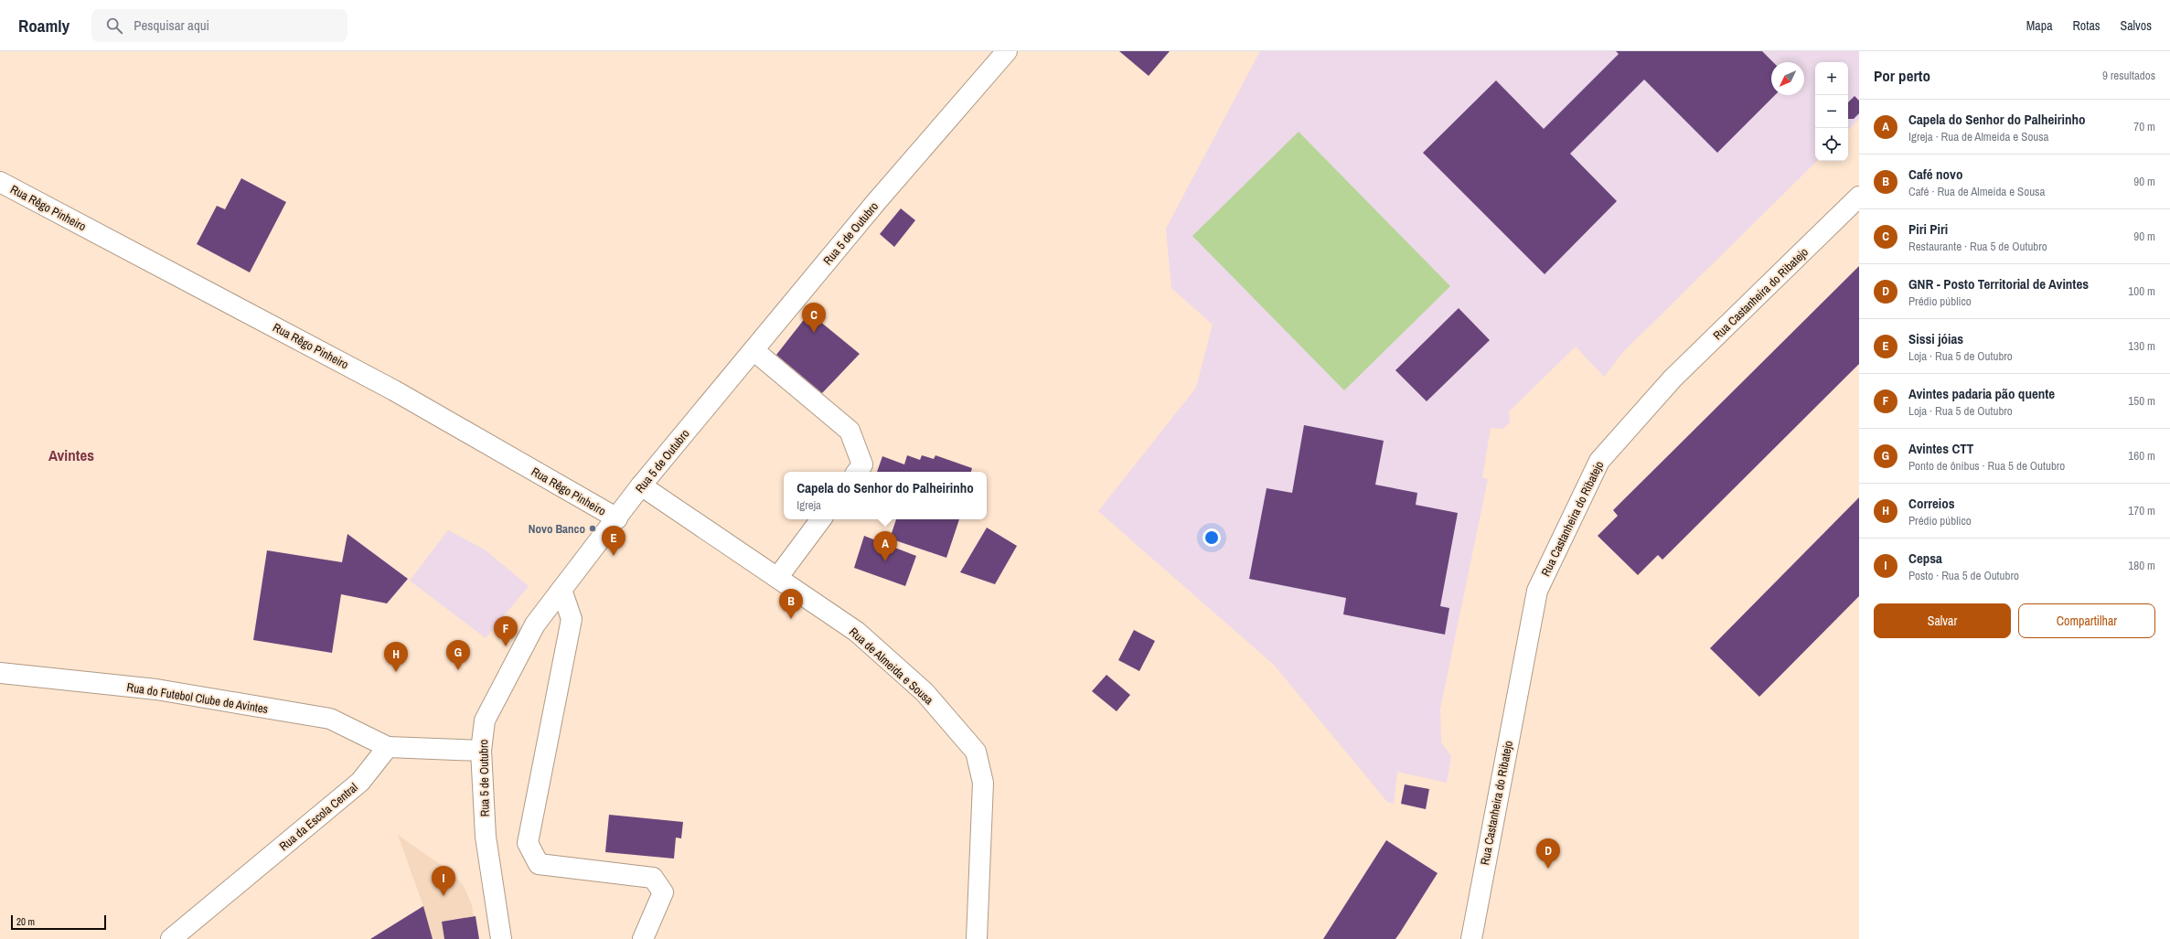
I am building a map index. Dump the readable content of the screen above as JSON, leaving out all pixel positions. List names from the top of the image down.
{
  "streets": {
    "street": [
      "Rua Rêgo Pinheiro",
      "Rua 5 de Outubro",
      "Rua Castanheira do Ribatejo",
      "Rua de Almeida e Sousa",
      "Rua do Futebol Clube de Avintes",
      "Rua da Escola Central"
    ]
  },
  "crossings": [
    ["Rua Rêgo Pinheiro", "Rua 5 de Outubro"],
    ["Rua 5 de Outubro", "Rua de Almeida e Sousa"],
    ["Rua do Futebol Clube de Avintes", "Rua da Escola Central"]
  ],
  "districts": ["Avintes"],
  "places": ["Novo Banco"],
  "scale_bar": "20 m",
  "north": "bottom left",
  "page": {
    "header": "Roamly",
    "search": "Pesquisar aqui",
    "nav": ["Mapa", "Rotas", "Salvos"],
    "heading": ["Por perto", "9 resultados"],
    "map_buttons": ["+", "−"],
    "list": [
      {
        "mark": "A",
        "name": "Capela do Senhor do Palheirinho",
        "note": "Igreja · Rua de Almeida e Sousa",
        "value": "70 m"
      },
      {
        "mark": "B",
        "name": "Café novo",
        "note": "Café · Rua de Almeida e Sousa",
        "value": "90 m"
      },
      {
        "mark": "C",
        "name": "Piri Piri",
        "note": "Restaurante · Rua 5 de Outubro",
        "value": "90 m"
      },
      {
        "mark": "D",
        "name": "GNR - Posto Territorial de Avintes",
        "note": "Prédio público",
        "value": "100 m"
      },
      {
        "mark": "E",
        "name": "Sissi jóias",
        "note": "Loja · Rua 5 de Outubro",
        "value": "130 m"
      },
      {
        "mark": "F",
        "name": "Avintes padaria pão quente",
        "note": "Loja · Rua 5 de Outubro",
        "value": "150 m"
      },
      {
        "mark": "G",
        "name": "Avintes CTT",
        "note": "Ponto de ônibus · Rua 5 de Outubro",
        "value": "160 m"
      },
      {
        "mark": "H",
        "name": "Correios",
        "note": "Prédio público",
        "value": "170 m"
      },
      {
        "mark": "I",
        "name": "Cepsa",
        "note": "Posto · Rua 5 de Outubro",
        "value": "180 m"
      }
    ],
    "pins": [
      "C",
      "E",
      "A",
      "B",
      "F",
      "G",
      "H",
      "D",
      "I"
    ],
    "popup": ["Capela do Senhor do Palheirinho", "Igreja"],
    "buttons": ["Salvar", "Compartilhar"],
    "scale": "20 m"
  }
}
